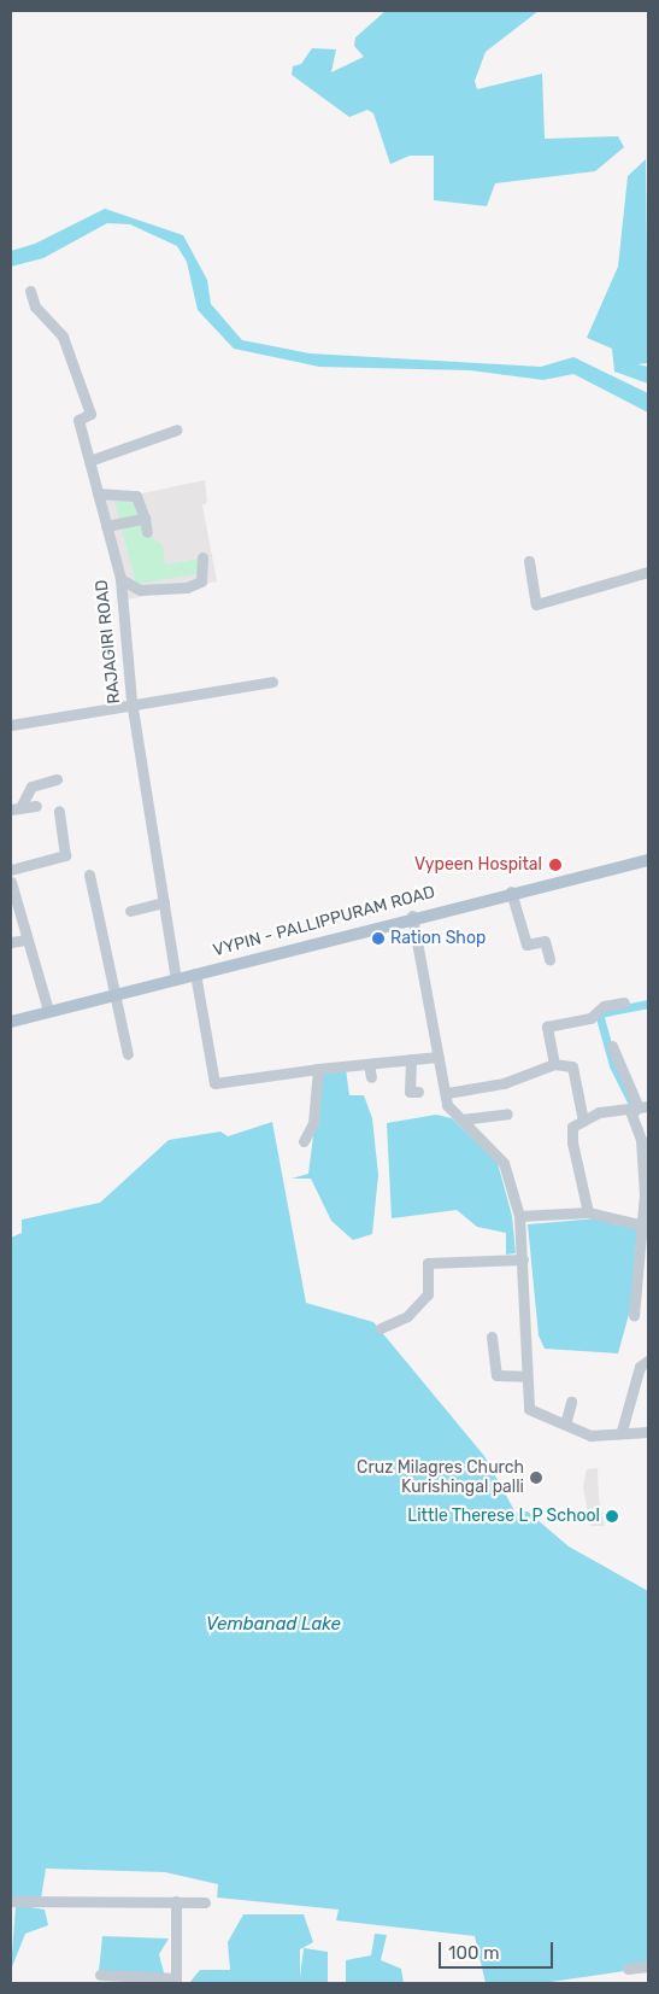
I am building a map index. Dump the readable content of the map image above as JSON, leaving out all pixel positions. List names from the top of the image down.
{
  "streets": {
    "main road": ["VYPIN - PALLIPPURAM ROAD"],
    "street": ["RAJAGIRI ROAD"]
  },
  "crossings": [
    ["RAJAGIRI ROAD", "VYPIN - PALLIPPURAM ROAD"]
  ],
  "water": ["Vembanad Lake"],
  "places": [
    "Vypeen Hospital",
    "Ration Shop",
    "Cruz Milagres Church Kurishingal palli",
    "Little Therese L P School"
  ],
  "scale_bar": "100 m"
}
